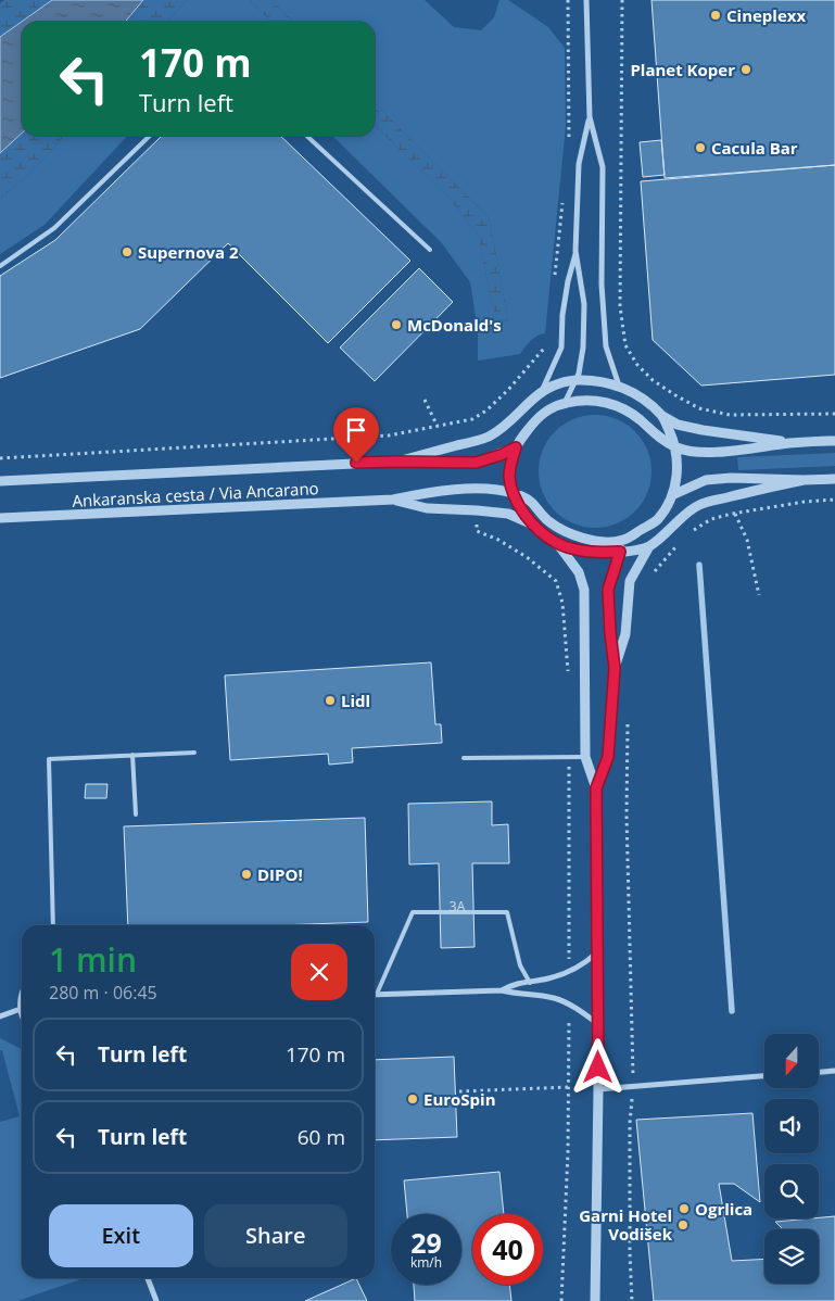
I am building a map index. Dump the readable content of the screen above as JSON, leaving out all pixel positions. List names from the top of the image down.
{
  "streets": {
    "street": ["Ankaranska cesta / Via Ancarano"]
  },
  "places": [
    "Cineplexx",
    "Planet Koper",
    "Cacula Bar",
    "Supernova 2",
    "McDonald's",
    "Lidl",
    "DIPO!",
    "EuroSpin",
    "Ogrlica",
    "Garni Hotel Vodišek"
  ],
  "house_numbers": ["3A"],
  "north": "bottom",
  "page": {
    "turn": ["170 m", "Turn left"],
    "heading": ["1 min", "280 m · 06:45"],
    "list": [
      {
        "name": "Turn left",
        "value": "170 m"
      },
      {
        "name": "Turn left",
        "value": "60 m"
      }
    ],
    "buttons": ["Exit", "Share"],
    "speed": "29 km/h",
    "limit": "40"
  }
}
